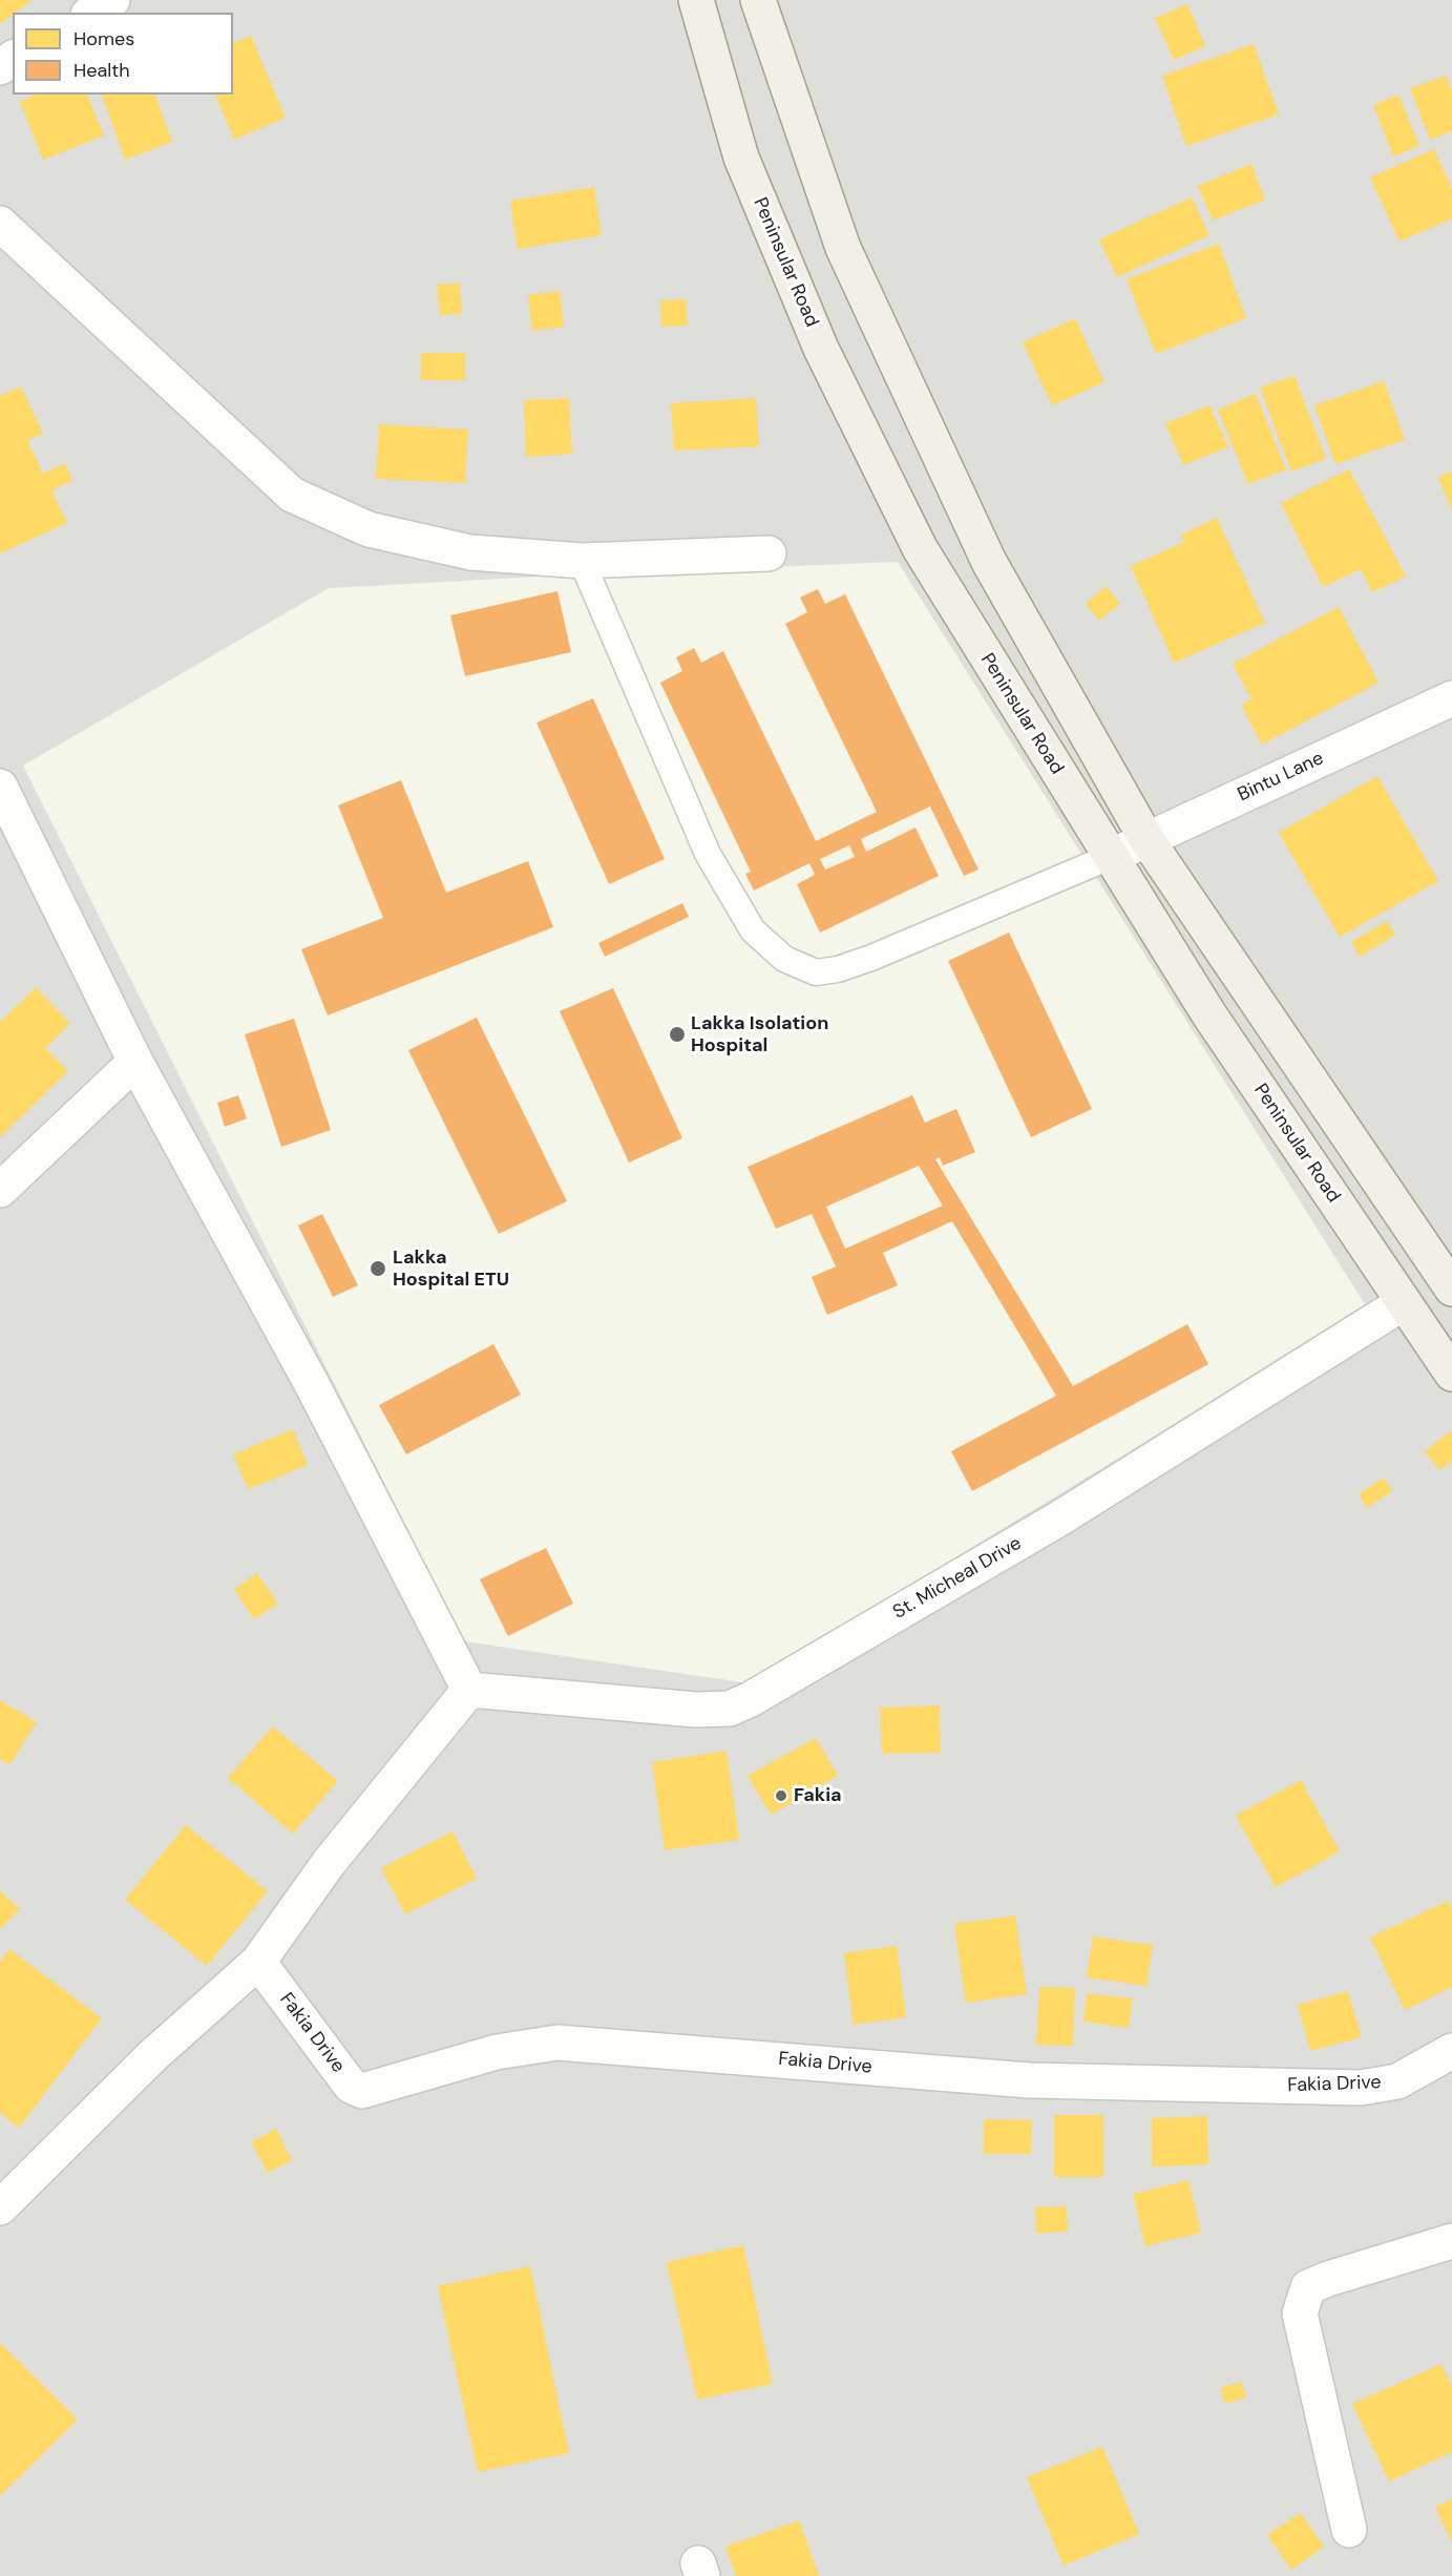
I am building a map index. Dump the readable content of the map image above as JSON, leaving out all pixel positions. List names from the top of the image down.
{
  "streets": {
    "main road": ["Peninsular Road"],
    "street": ["Bintu Lane", "St. Micheal Drive", "Fakia Drive"]
  },
  "crossings": [
    ["Peninsular Road", "Bintu Lane"],
    ["Peninsular Road", "St. Micheal Drive"]
  ],
  "places": ["Lakka Isolation Hospital", "Lakka Hospital ETU", "Fakia"],
  "legend": ["Homes", "Health"]
}
